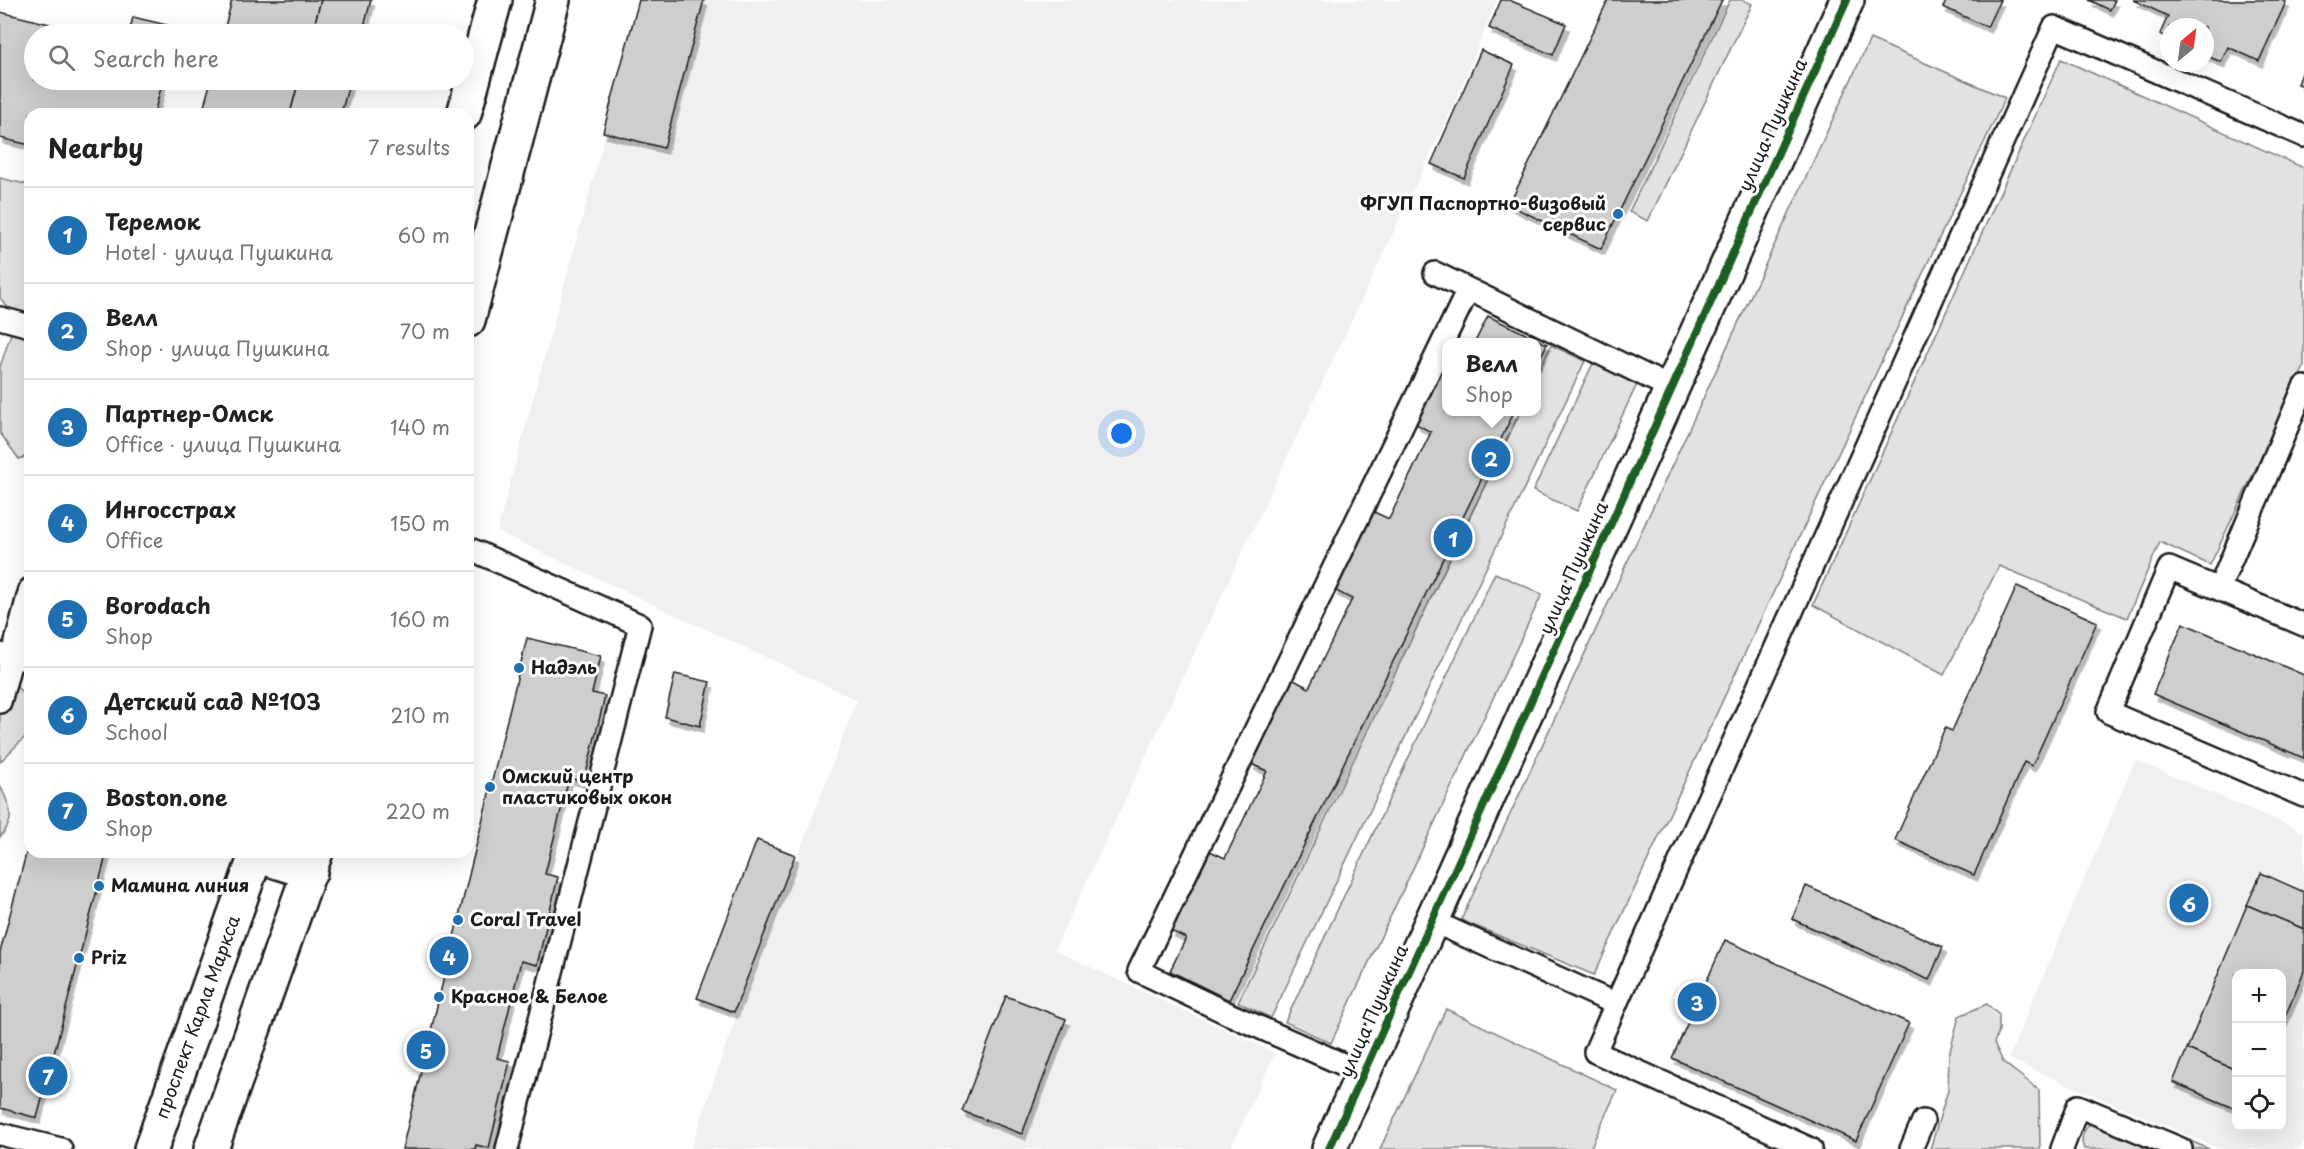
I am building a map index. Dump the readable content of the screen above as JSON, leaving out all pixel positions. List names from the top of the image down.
{
  "streets": {
    "street": ["улица Пушкина", "проспект Карла Маркса"]
  },
  "places": [
    "ФГУП Паспортно-визовый сервис",
    "Надэль",
    "Омский центр пластиковых окон",
    "Мамина линия",
    "Coral Travel",
    "Priz",
    "Красное & Белое"
  ],
  "north": "top right",
  "page": {
    "search": "Search here",
    "heading": ["Nearby", "7 results"],
    "list": [
      {
        "mark": "1",
        "name": "Теремок",
        "note": "Hotel · улица Пушкина",
        "value": "60 m"
      },
      {
        "mark": "2",
        "name": "Велл",
        "note": "Shop · улица Пушкина",
        "value": "70 m"
      },
      {
        "mark": "3",
        "name": "Партнер-Омск",
        "note": "Office · улица Пушкина",
        "value": "140 m"
      },
      {
        "mark": "4",
        "name": "Ингосстрах",
        "note": "Office",
        "value": "150 m"
      },
      {
        "mark": "5",
        "name": "Borodach",
        "note": "Shop",
        "value": "160 m"
      },
      {
        "mark": "6",
        "name": "Детский сад №103",
        "note": "School",
        "value": "210 m"
      },
      {
        "mark": "7",
        "name": "Boston.one",
        "note": "Shop",
        "value": "220 m"
      }
    ],
    "popup": ["Велл", "Shop"],
    "pins": [
      "2",
      "1",
      "6",
      "4",
      "3",
      "5",
      "7"
    ],
    "map_buttons": ["+", "−"]
  }
}
